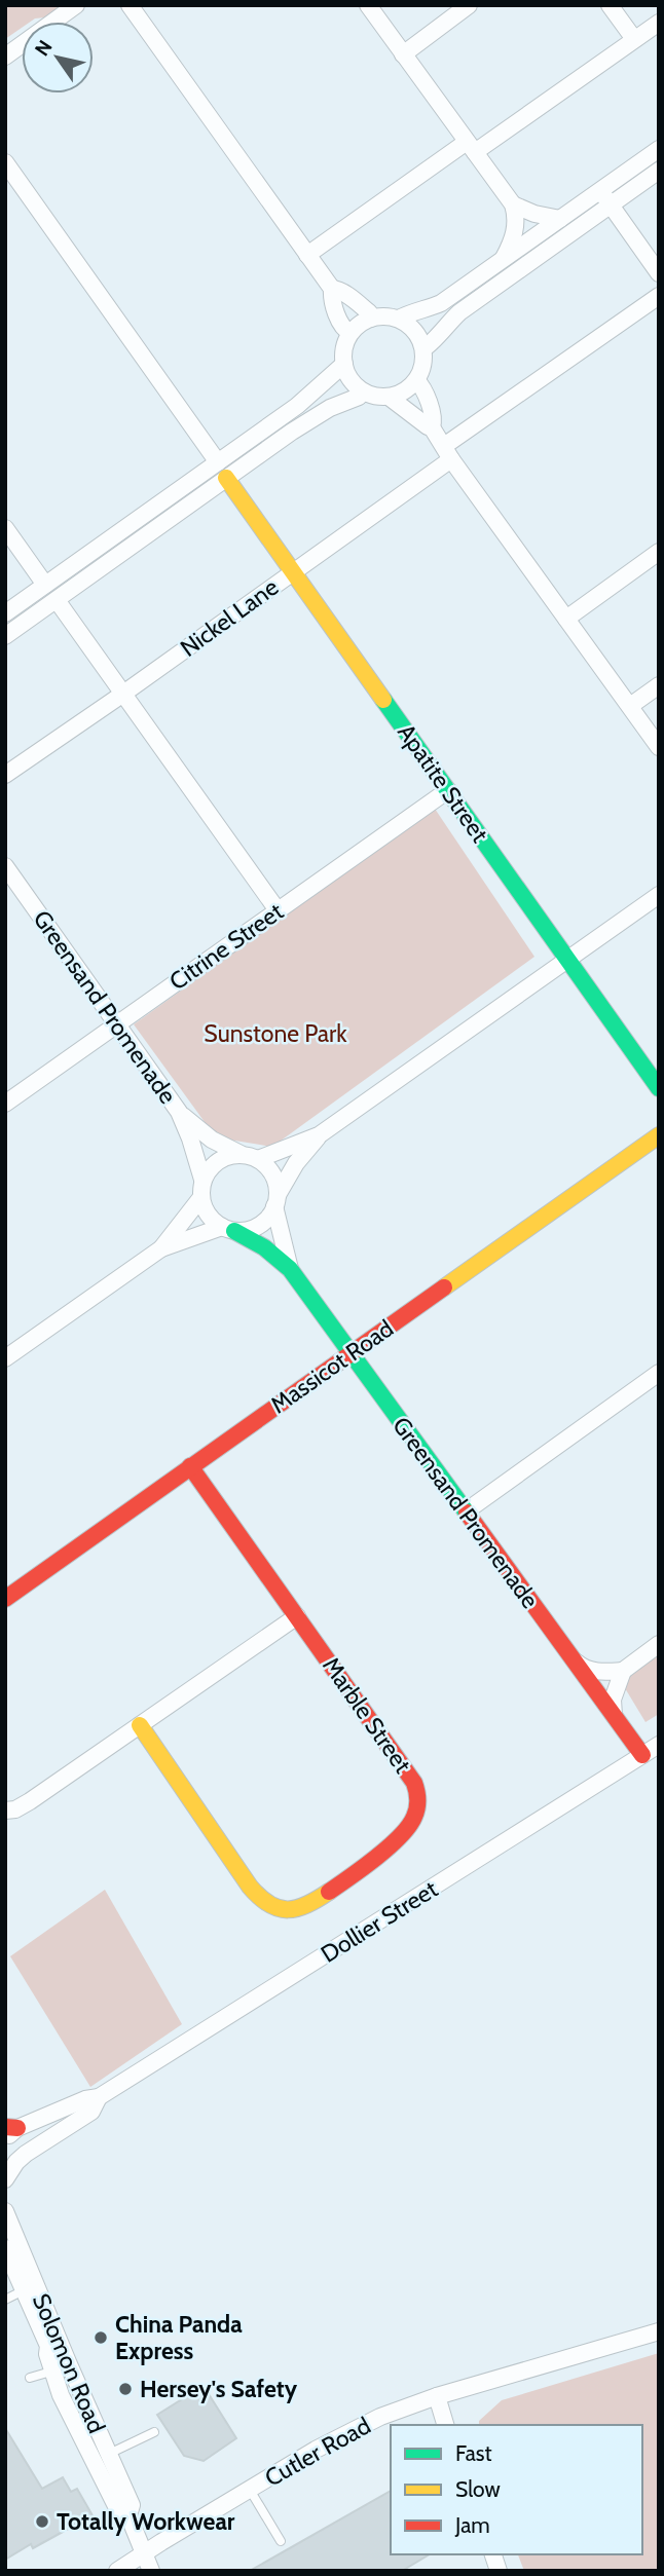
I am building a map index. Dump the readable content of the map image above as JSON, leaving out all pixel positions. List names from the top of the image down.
{
  "streets": {
    "street": [
      "Nickel Lane",
      "Apatite Street",
      "Citrine Street",
      "Greensand Promenade",
      "Massicot Road",
      "Marble Street",
      "Dollier Street",
      "Solomon Road",
      "Cutler Road"
    ]
  },
  "crossings": [
    ["Nickel Lane", "Apatite Street"],
    ["Apatite Street", "Citrine Street"],
    ["Citrine Street", "Greensand Promenade"],
    ["Greensand Promenade", "Massicot Road"],
    ["Greensand Promenade", "Dollier Street"],
    ["Massicot Road", "Marble Street"],
    ["Solomon Road", "Cutler Road"]
  ],
  "parks": ["Sunstone Park"],
  "places": ["China Panda Express", "Hersey's Safety", "Totally Workwear"],
  "legend": ["Fast", "Slow", "Jam"],
  "north": "top left"
}
